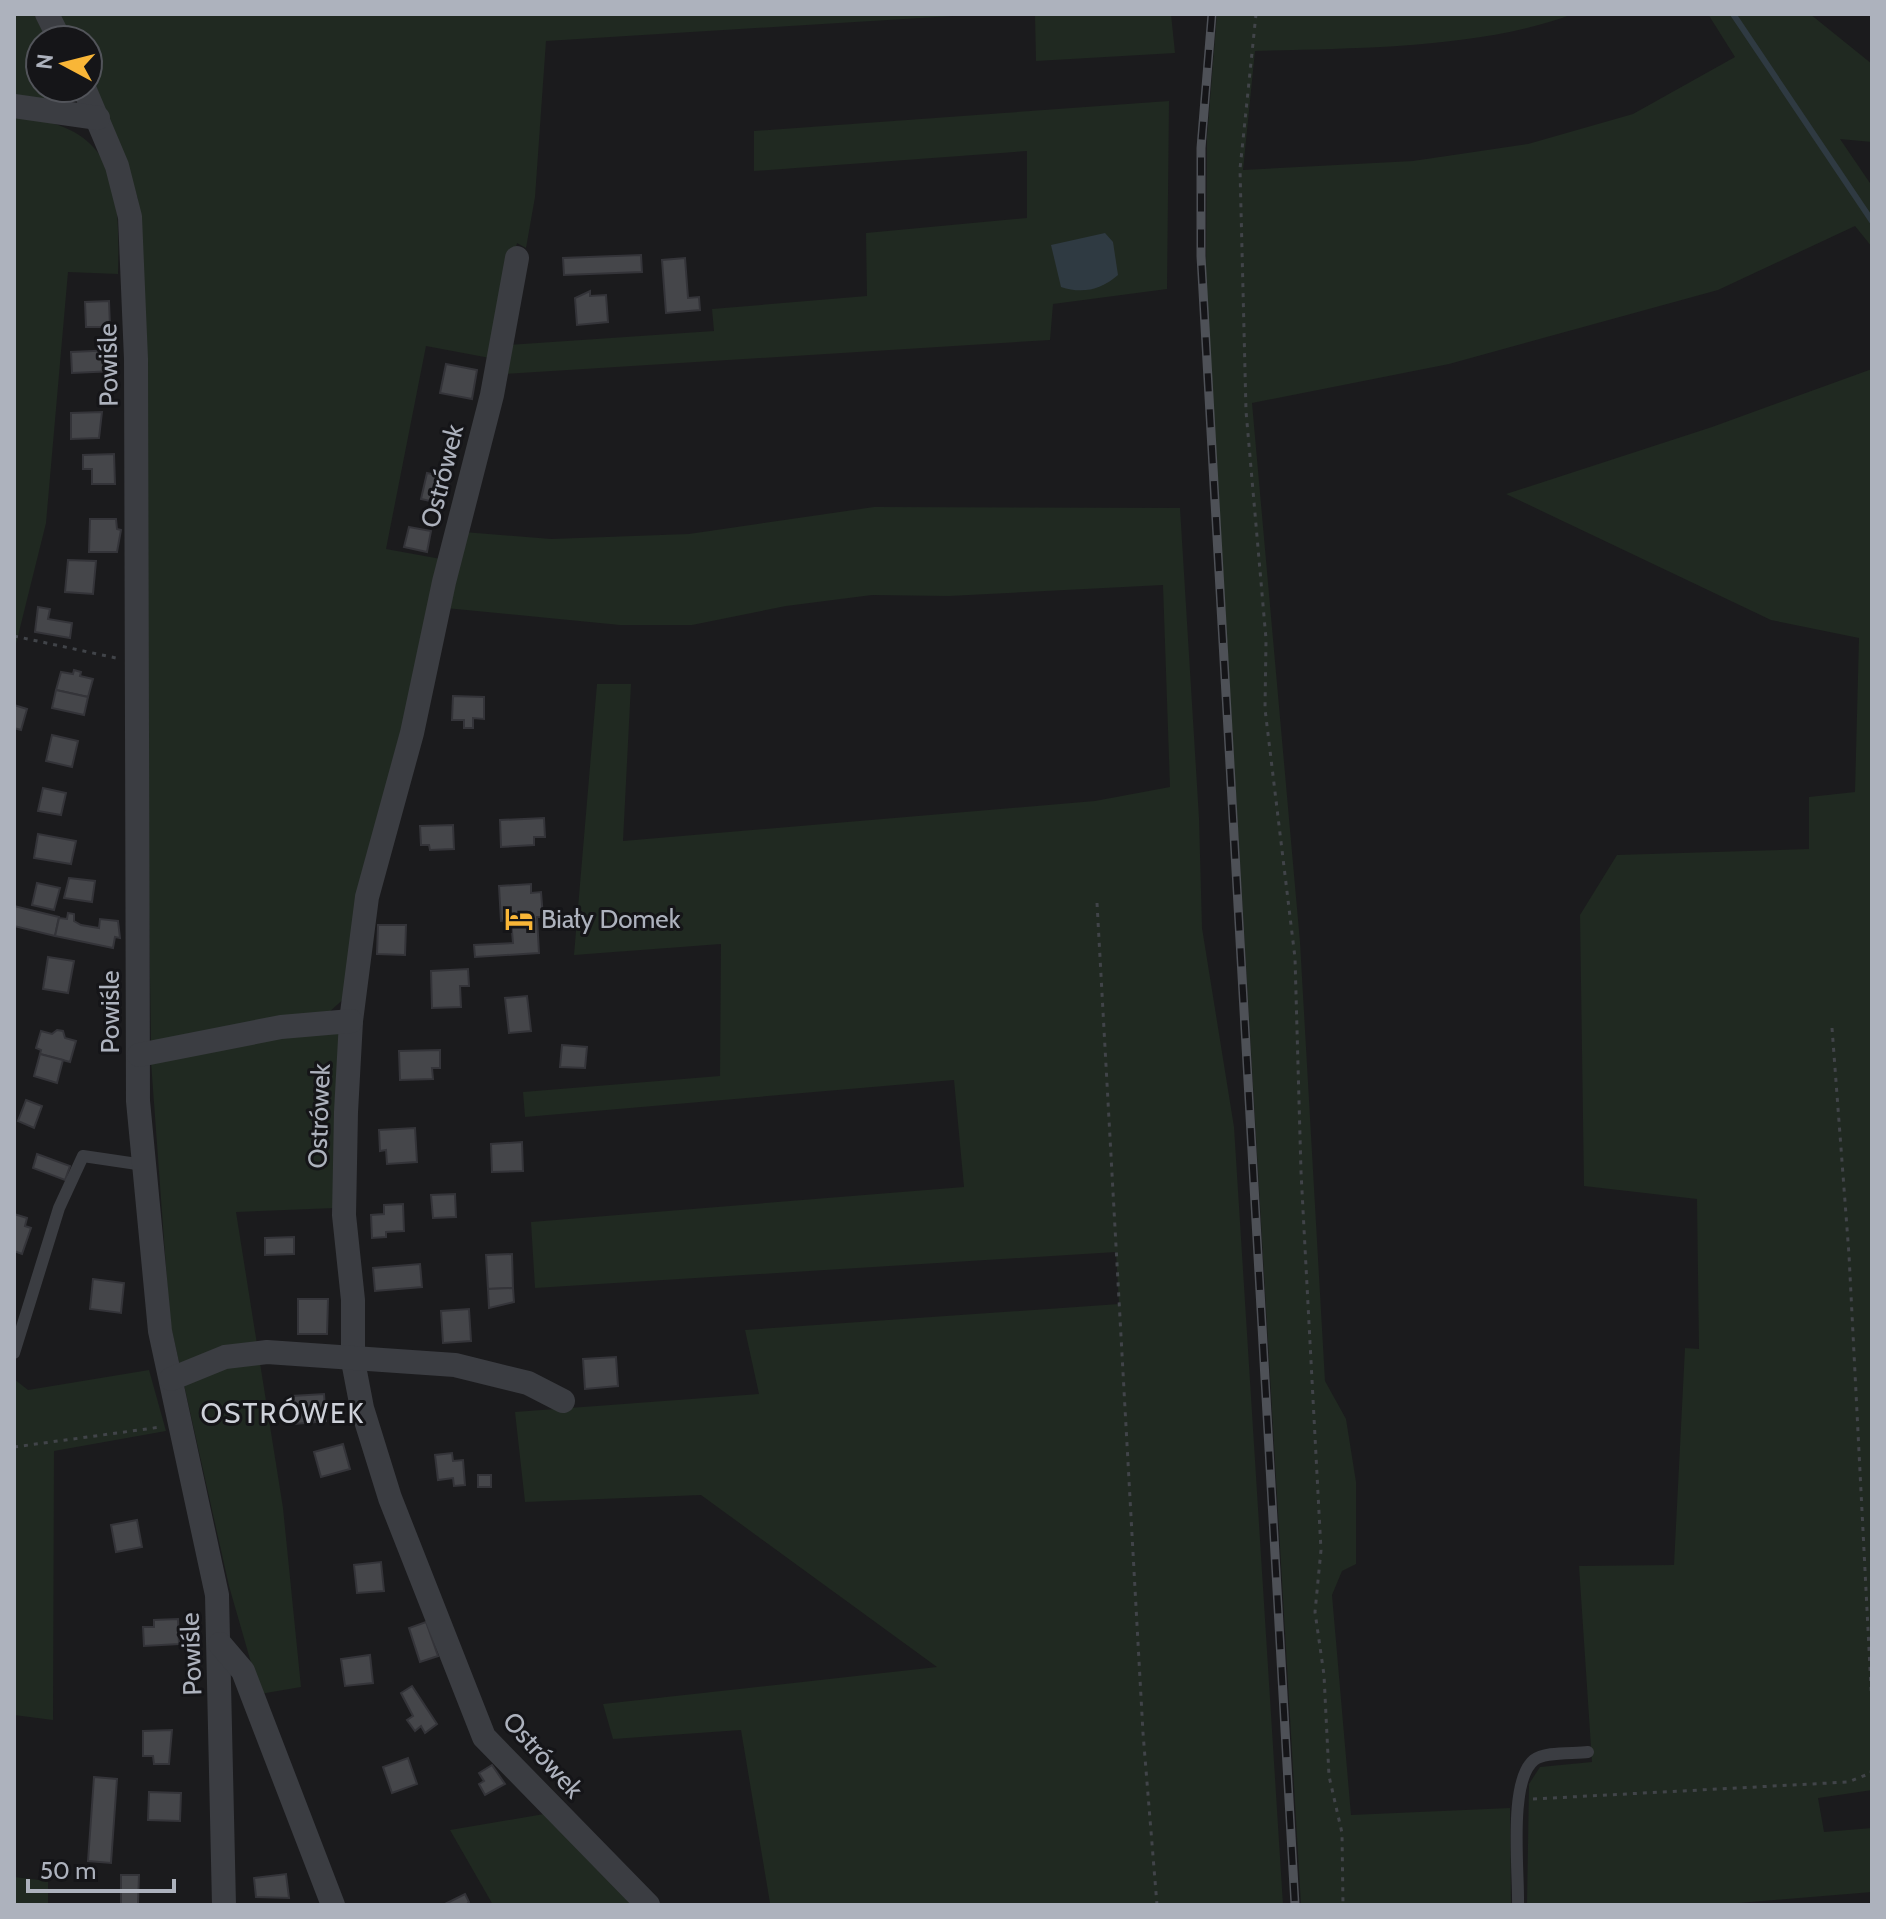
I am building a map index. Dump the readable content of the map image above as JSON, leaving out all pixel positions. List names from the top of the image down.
{
  "streets": {
    "street": ["Powiśle", "Ostrówek"]
  },
  "districts": ["OSTRÓWEK"],
  "places": {
    "hotel": ["Biały Domek"]
  },
  "scale_bar": "50 m",
  "north": "left"
}
